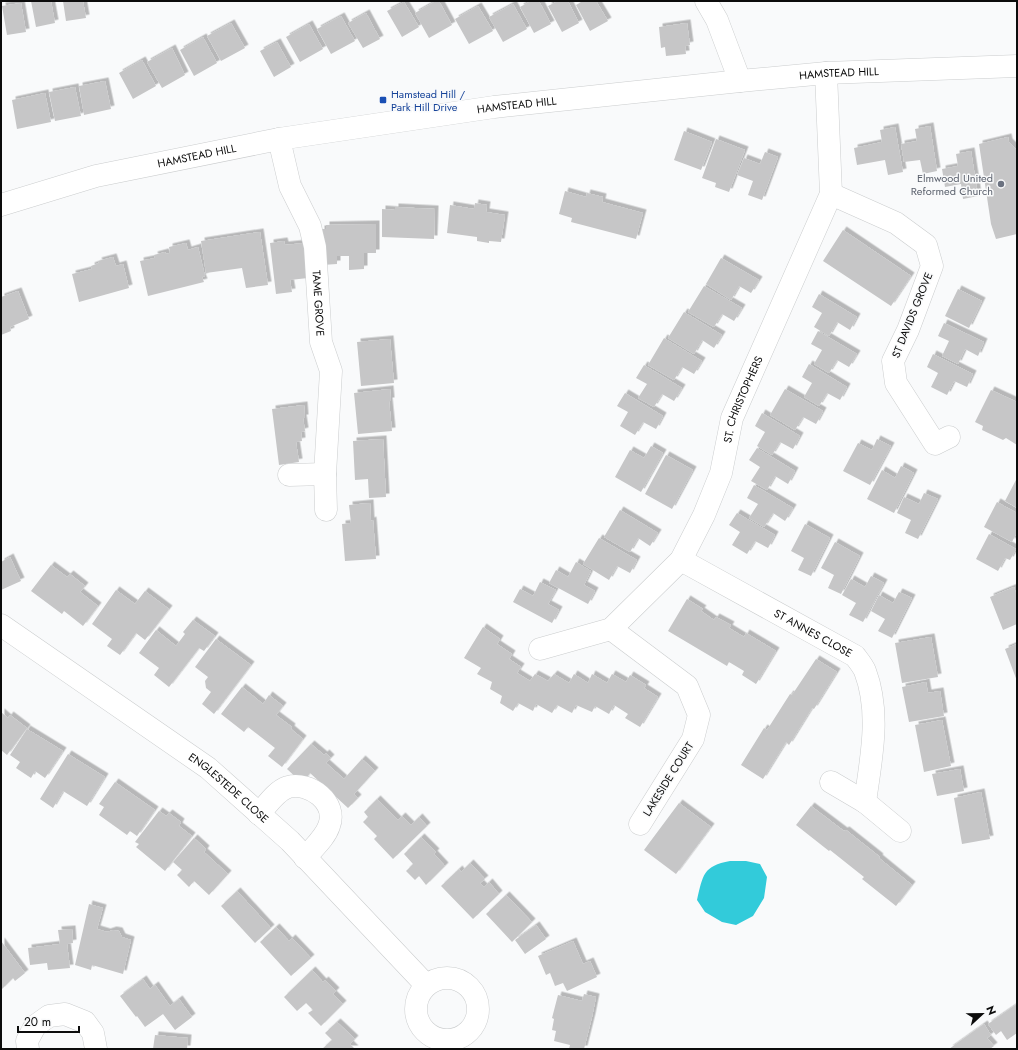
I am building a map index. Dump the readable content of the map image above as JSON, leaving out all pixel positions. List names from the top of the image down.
{
  "streets": {
    "street": [
      "HAMSTEAD HILL",
      "TAME GROVE",
      "ST DAVIDS GROVE",
      "ST. CHRISTOPHERS",
      "ST ANNES CLOSE",
      "LAKESIDE COURT",
      "ENGLESTEDE CLOSE"
    ]
  },
  "crossings": [
    ["HAMSTEAD HILL", "TAME GROVE"],
    ["HAMSTEAD HILL", "ST. CHRISTOPHERS"],
    ["ST DAVIDS GROVE", "ST. CHRISTOPHERS"],
    ["ST. CHRISTOPHERS", "ST ANNES CLOSE"],
    ["ST. CHRISTOPHERS", "LAKESIDE COURT"]
  ],
  "places": {
    "transit": ["Hamstead Hill / Park Hill Drive"],
    "other": ["Elmwood United Reformed Church"]
  },
  "scale_bar": "20 m",
  "north": "right"
}
